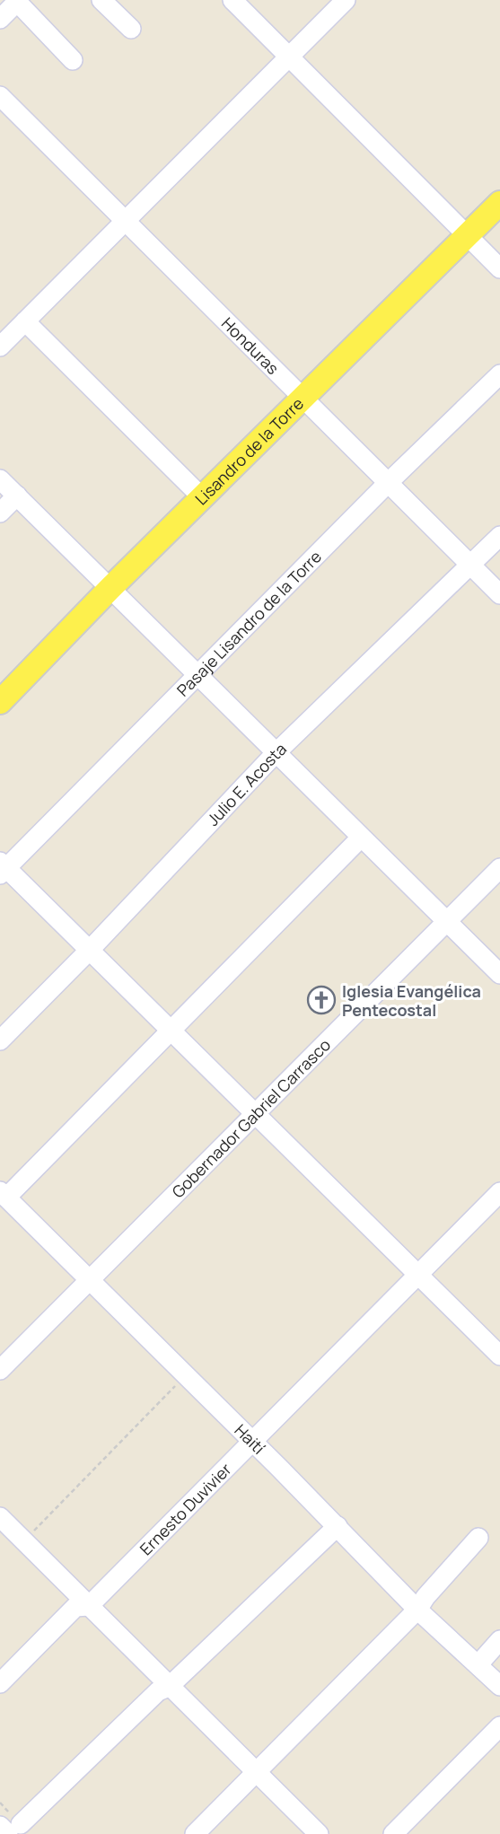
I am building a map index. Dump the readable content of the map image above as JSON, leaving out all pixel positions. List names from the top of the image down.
{
  "streets": {
    "main road": ["Lisandro de la Torre"],
    "street": [
      "Honduras",
      "Pasaje Lisandro de la Torre",
      "Julio E. Acosta",
      "Gobernador Gabriel Carrasco",
      "Haití",
      "Ernesto Duvivier"
    ]
  },
  "crossings": [
    ["Honduras", "Lisandro de la Torre"],
    ["Honduras", "Pasaje Lisandro de la Torre"],
    ["Honduras", "Julio E. Acosta"],
    ["Gobernador Gabriel Carrasco", "Haití"],
    ["Haití", "Ernesto Duvivier"]
  ],
  "places": {
    "church": ["Iglesia Evangélica Pentecostal"]
  }
}
